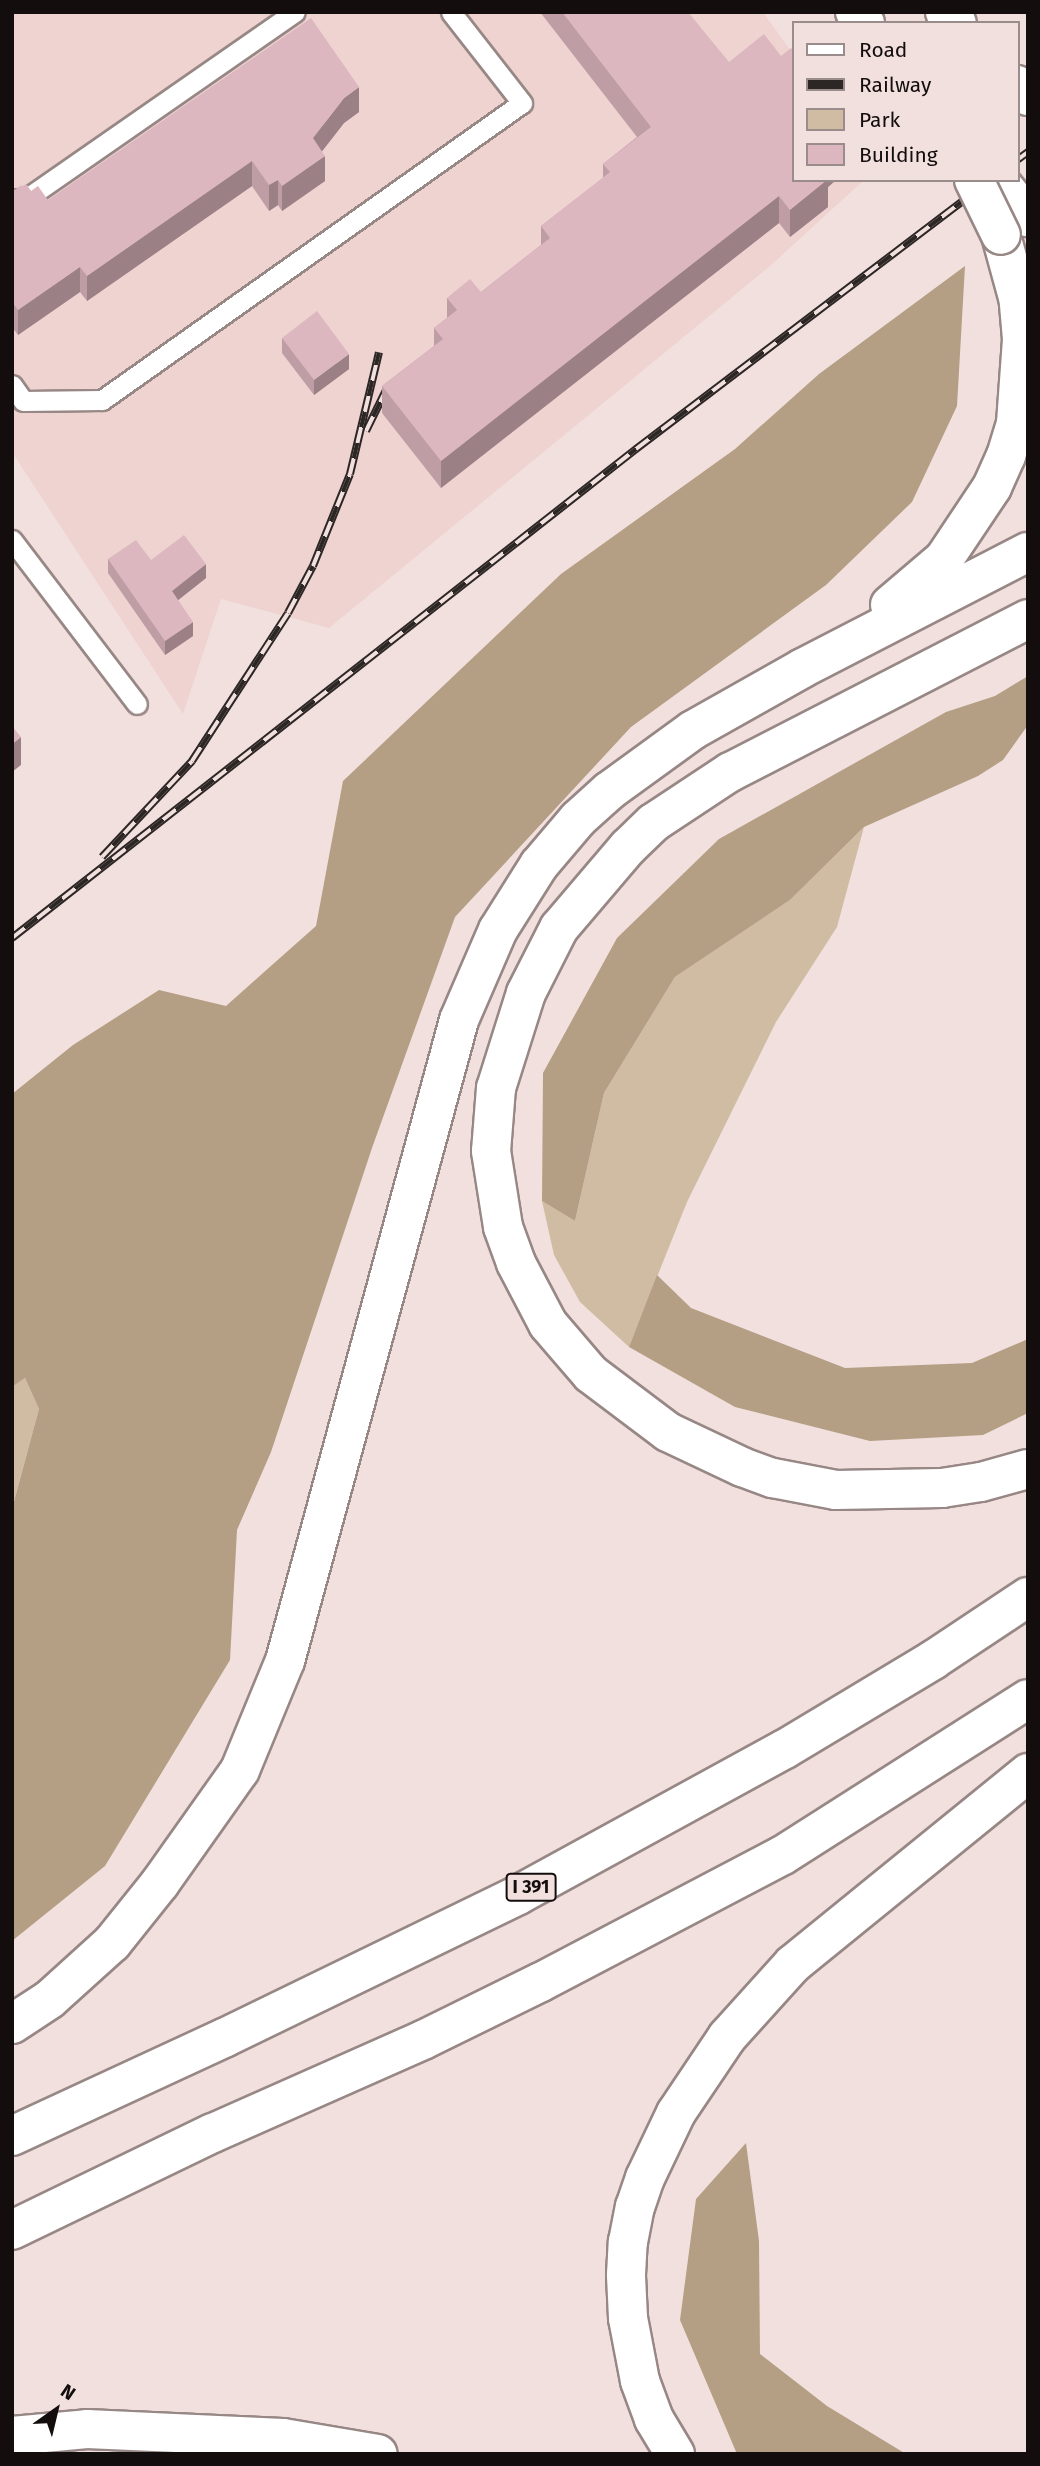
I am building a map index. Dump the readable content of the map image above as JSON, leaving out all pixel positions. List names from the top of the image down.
{
  "streets": {
    "main road": ["I 391"]
  },
  "legend": [
    "Road",
    "Railway",
    "Park",
    "Building"
  ],
  "north": "top right"
}
